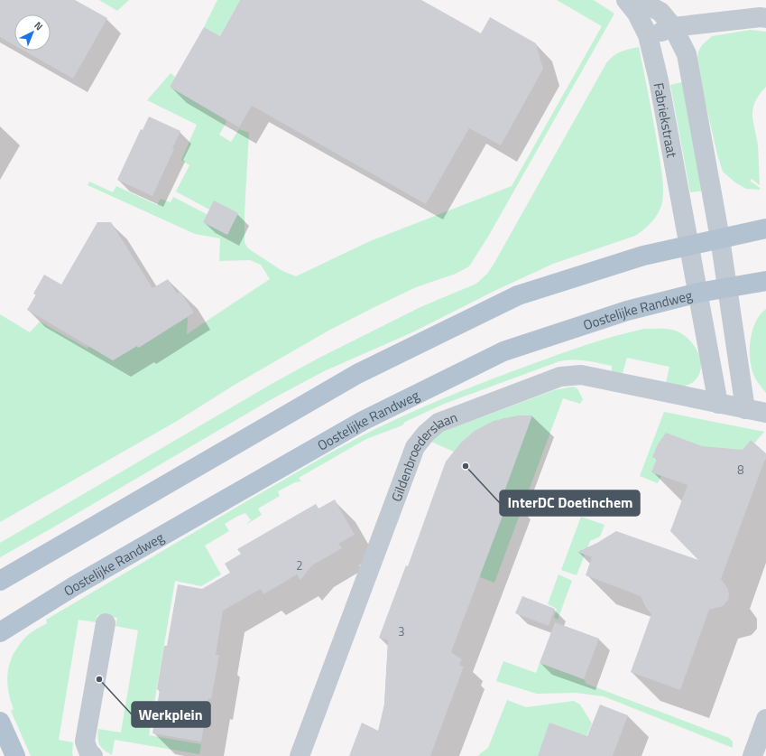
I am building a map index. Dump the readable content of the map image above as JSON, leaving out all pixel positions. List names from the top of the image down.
{
  "streets": {
    "main road": ["Oostelijke Randweg"],
    "street": ["Fabriekstraat", "Gildenbroederslaan"]
  },
  "crossings": [
    ["Fabriekstraat", "Oostelijke Randweg"]
  ],
  "places": ["InterDC Doetinchem", "Werkplein"],
  "house_numbers": ["8", "2", "3"],
  "north": "top right"
}
